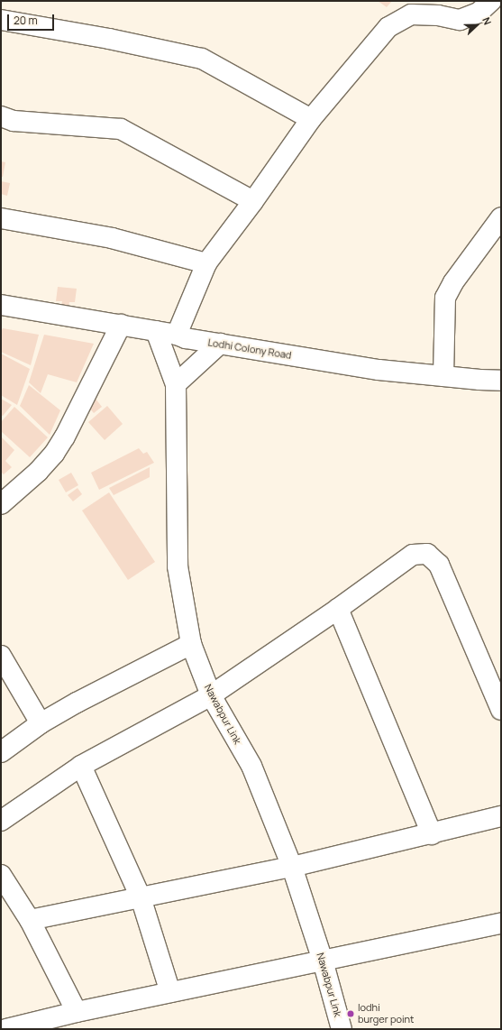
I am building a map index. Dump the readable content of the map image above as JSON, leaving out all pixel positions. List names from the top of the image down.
{
  "streets": {
    "street": ["Lodhi Colony Road", "Nawabpur Link"]
  },
  "crossings": [
    ["Lodhi Colony Road", "Nawabpur Link"]
  ],
  "places": ["lodhi burger point"],
  "scale_bar": "20 m",
  "north": "right"
}
